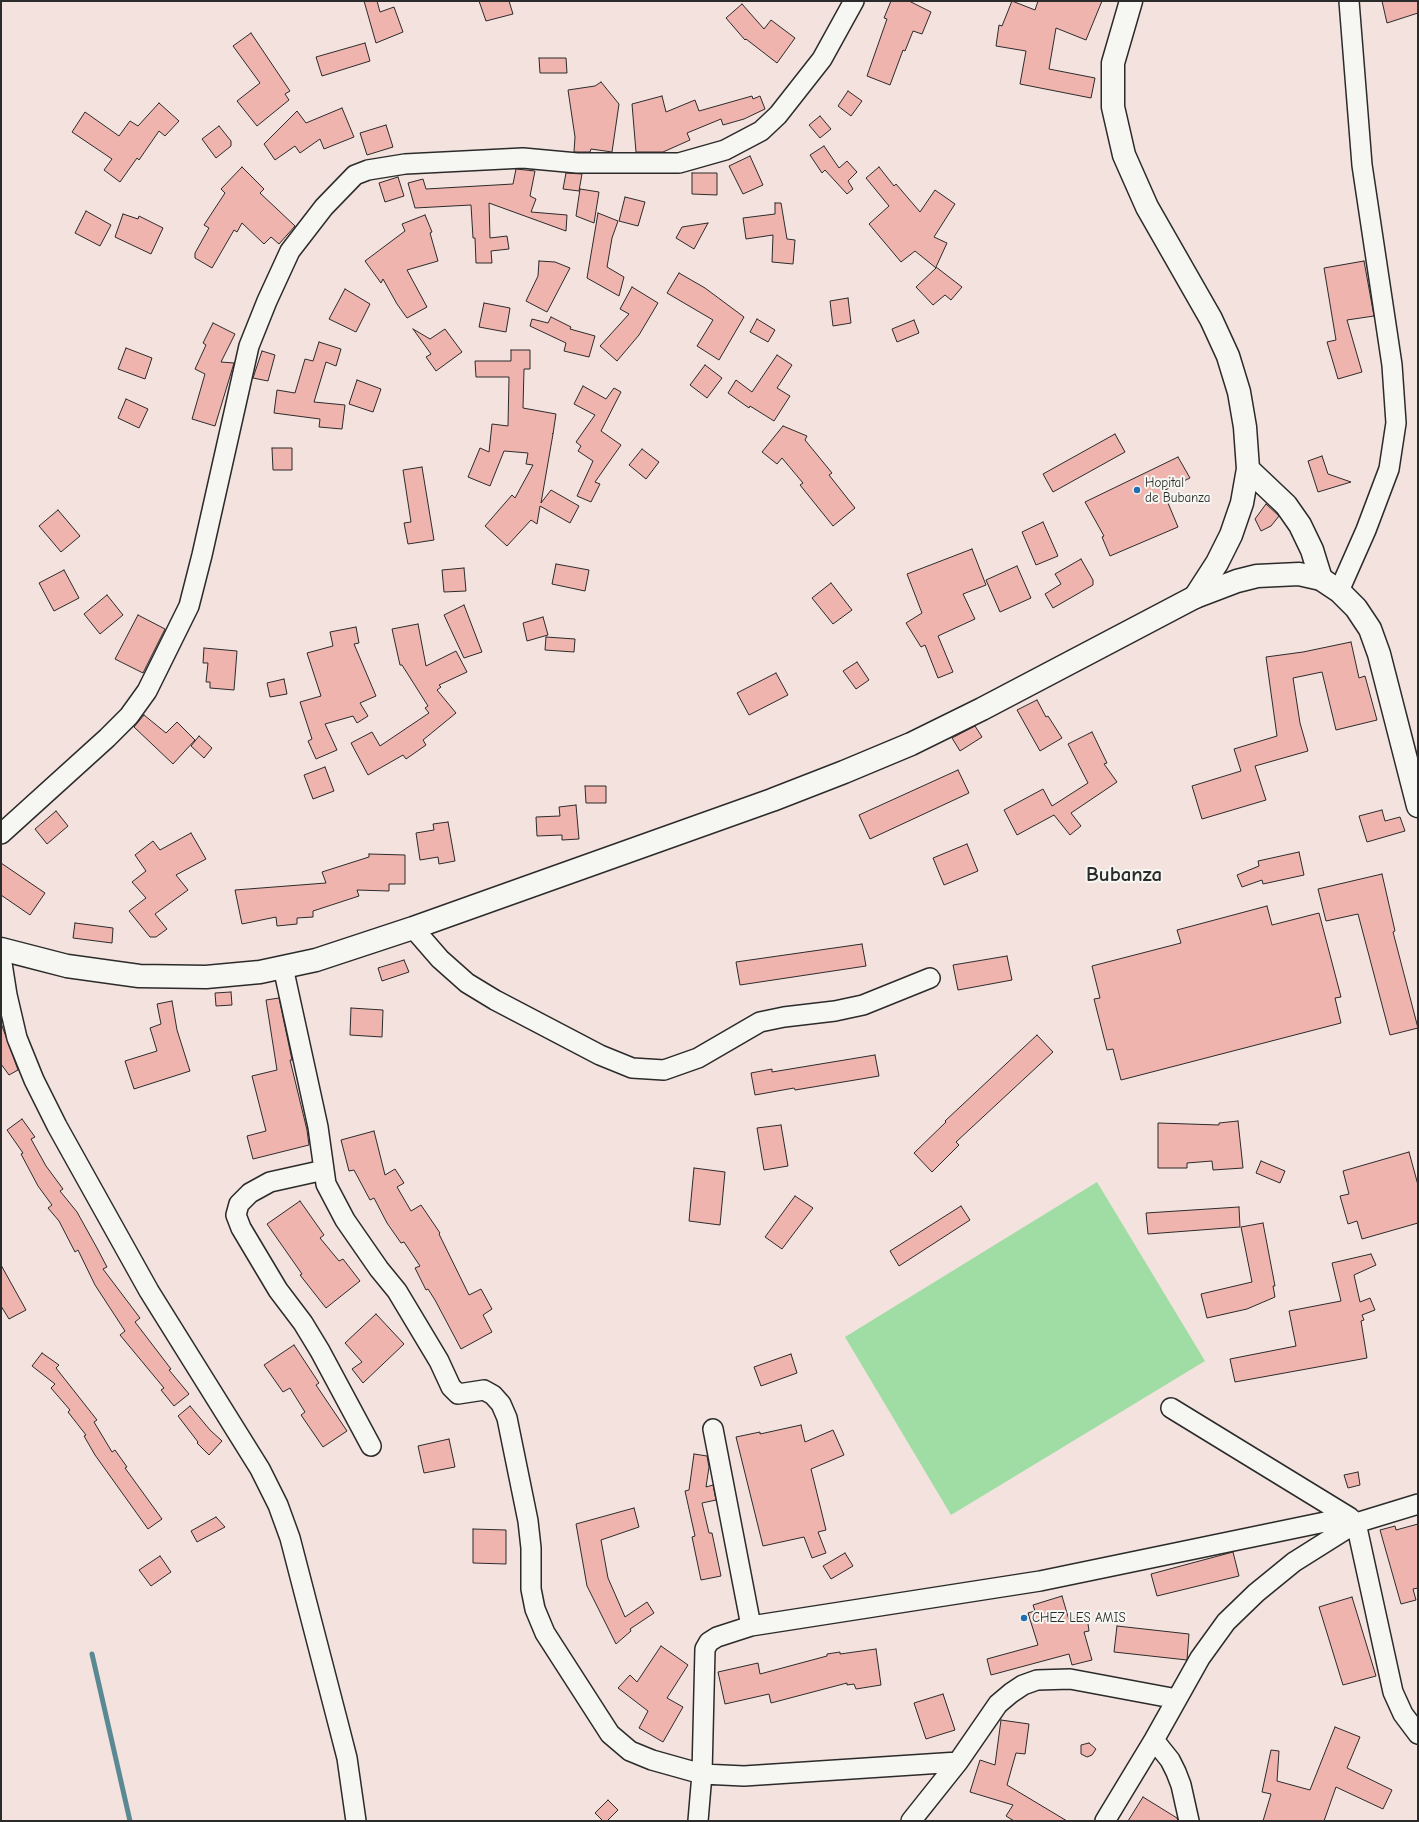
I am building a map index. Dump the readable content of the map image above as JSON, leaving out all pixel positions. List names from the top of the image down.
{
  "districts": ["Bubanza"],
  "places": ["Hopital de Bubanza", "CHEZ LES AMIS"]
}
